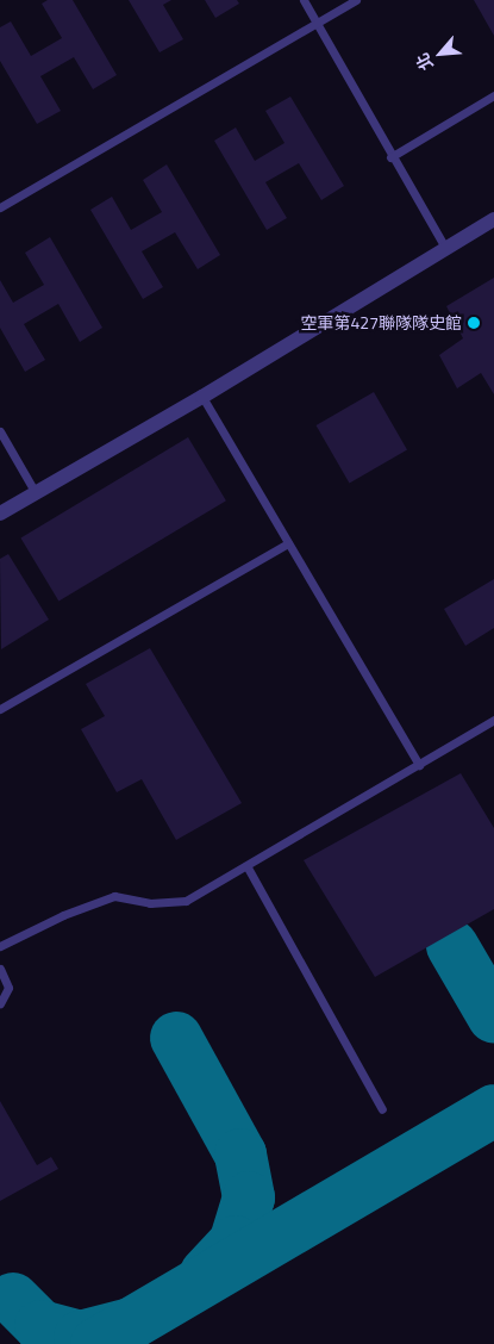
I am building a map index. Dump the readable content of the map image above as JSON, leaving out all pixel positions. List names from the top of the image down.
{
  "places": ["空軍第427聯隊隊史館"],
  "north": "bottom left"
}
